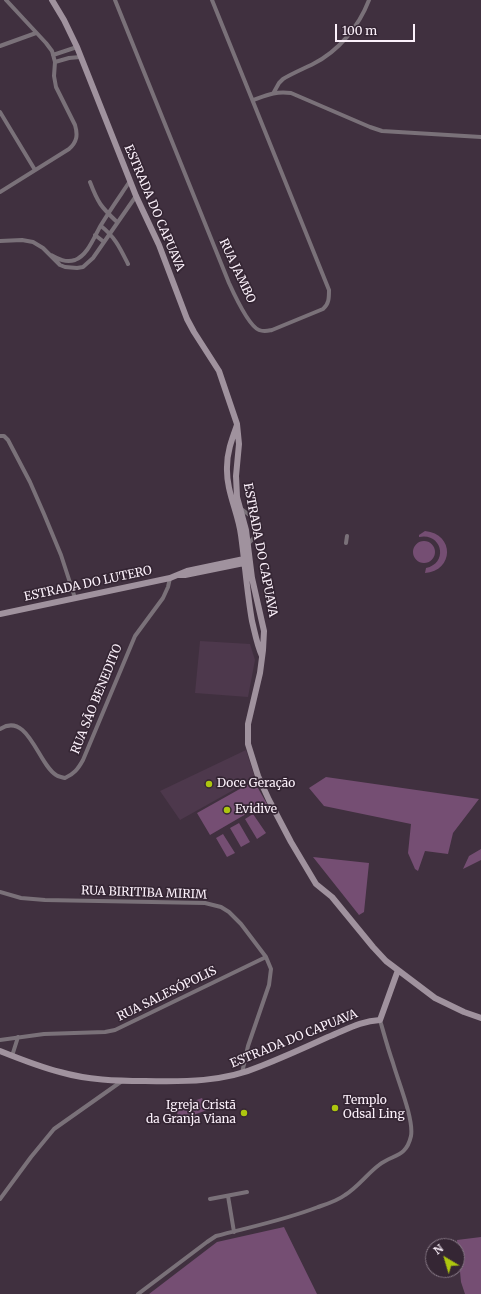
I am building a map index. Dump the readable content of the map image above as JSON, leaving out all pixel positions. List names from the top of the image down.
{
  "streets": {
    "main road": ["ESTRADA DO CAPUAVA", "ESTRADA DO LUTERO"],
    "street": [
      "RUA JAMBO",
      "RUA SÃO BENEDITO",
      "RUA BIRITIBA MIRIM",
      "RUA SALESÓPOLIS"
    ]
  },
  "crossings": [
    ["ESTRADA DO CAPUAVA", "ESTRADA DO LUTERO"],
    ["ESTRADA DO LUTERO", "RUA SÃO BENEDITO"],
    ["RUA BIRITIBA MIRIM", "RUA SALESÓPOLIS"]
  ],
  "places": [
    "Doce Geração",
    "Evidive",
    "Templo Odsal Ling",
    "Igreja Cristã da Granja Viana"
  ],
  "scale_bar": "100 m",
  "north": "top left"
}
